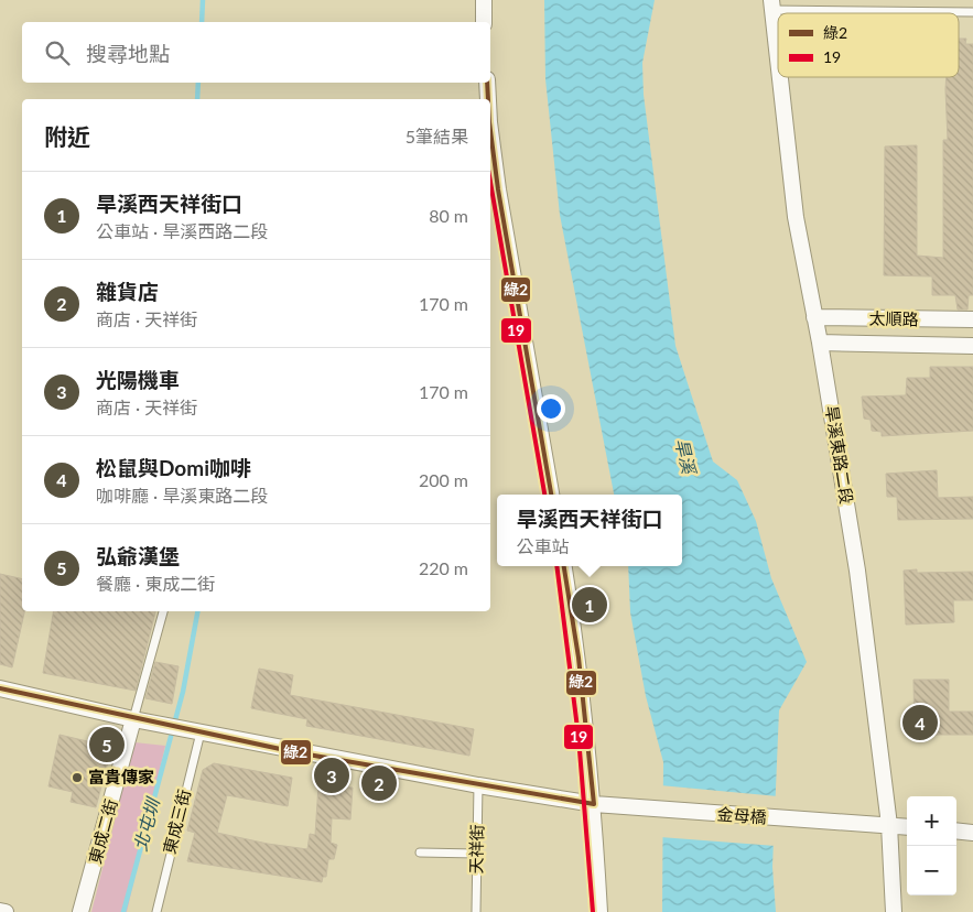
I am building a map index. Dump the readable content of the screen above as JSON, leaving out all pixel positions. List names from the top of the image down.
{
  "streets": {
    "street": [
      "太順路",
      "旱溪東路二段",
      "金母橋",
      "東成二街"
    ],
    "lane": ["東成三街", "天祥街"]
  },
  "crossings": [
    ["太順路", "旱溪東路二段"],
    ["旱溪東路二段", "金母橋"]
  ],
  "water": ["旱溪", "北屯圳"],
  "places": ["富貴傳家"],
  "lines": ["transit line 綠2", "transit line 19"],
  "legend": ["綠2", "19"],
  "page": {
    "search": "搜尋地點",
    "heading": ["附近", "5筆結果"],
    "list": [
      {
        "mark": "1",
        "name": "旱溪西天祥街口",
        "note": "公車站 · 旱溪西路二段",
        "value": "80 m"
      },
      {
        "mark": "2",
        "name": "雜貨店",
        "note": "商店 · 天祥街",
        "value": "170 m"
      },
      {
        "mark": "3",
        "name": "光陽機車",
        "note": "商店 · 天祥街",
        "value": "170 m"
      },
      {
        "mark": "4",
        "name": "松鼠與Domi咖啡",
        "note": "咖啡廳 · 旱溪東路二段",
        "value": "200 m"
      },
      {
        "mark": "5",
        "name": "弘爺漢堡",
        "note": "餐廳 · 東成二街",
        "value": "220 m"
      }
    ],
    "popup": ["旱溪西天祥街口", "公車站"],
    "pins": [
      "1",
      "4",
      "5",
      "3",
      "2"
    ],
    "map_buttons": ["+", "−"]
  }
}
